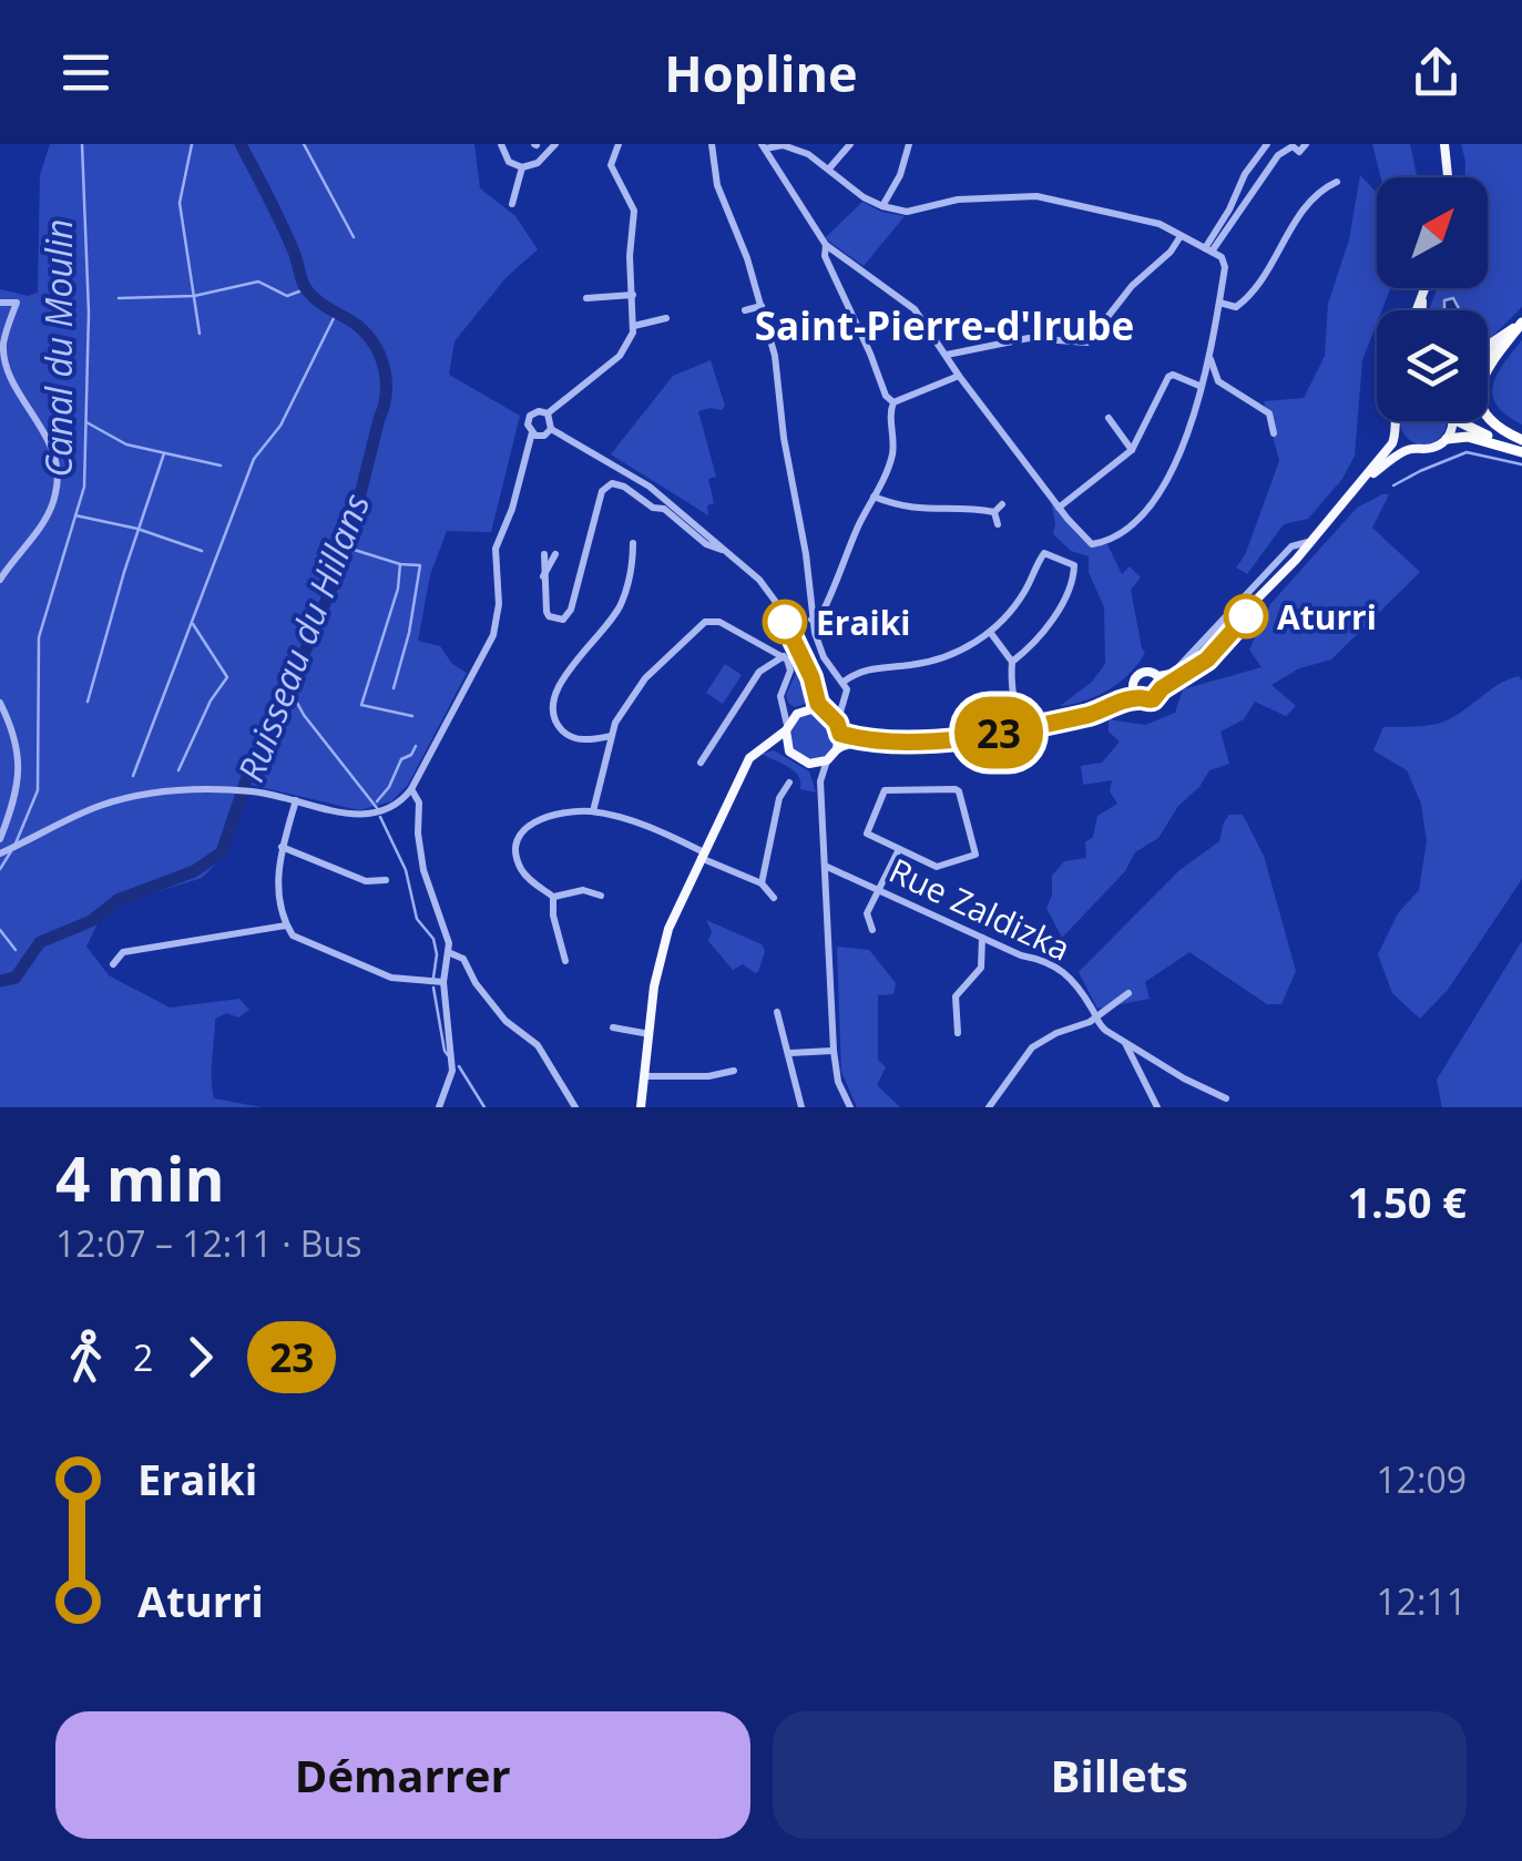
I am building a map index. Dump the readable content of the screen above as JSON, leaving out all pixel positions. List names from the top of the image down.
{
  "streets": {
    "street": ["Rue Zaldizka"]
  },
  "districts": ["Saint-Pierre-d'Irube"],
  "water": ["Canal du Moulin", "Ruisseau du Hillans"],
  "places": ["Aturri", "Eraiki"],
  "lines": ["bus line 23"],
  "north": "top right",
  "page": {
    "header": "Hopline",
    "on_map": "23",
    "heading": ["4 min", "12:07 – 12:11 · Bus", "1.50 €"],
    "legs": ["2", "23"],
    "list": [
      {
        "name": "Eraiki",
        "value": "12:09"
      },
      {
        "name": "Aturri",
        "value": "12:11"
      }
    ],
    "buttons": ["Démarrer", "Billets"]
  }
}
